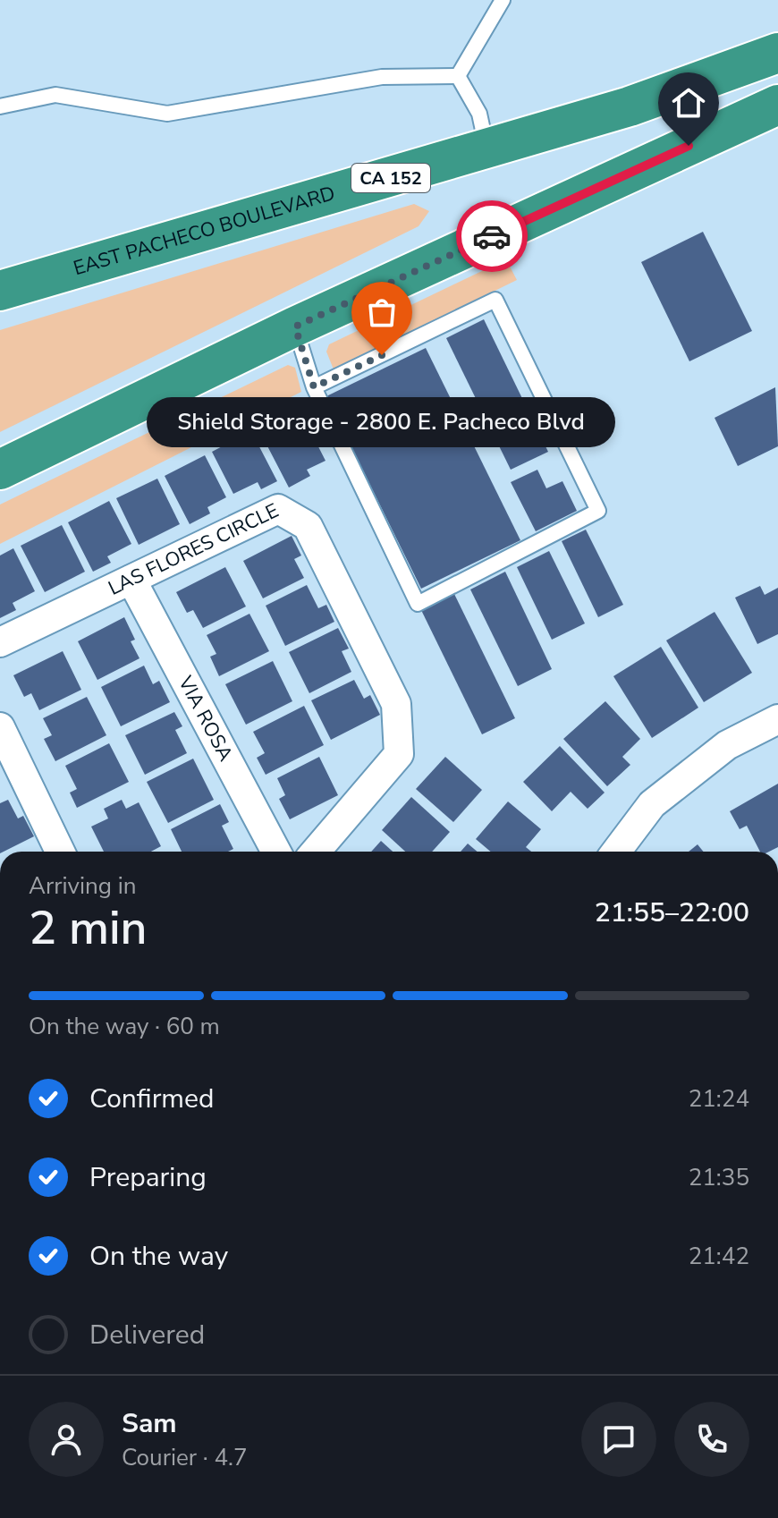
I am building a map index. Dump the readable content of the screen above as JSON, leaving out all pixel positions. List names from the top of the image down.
{
  "streets": {
    "highway": ["CA 152", "EAST PACHECO BOULEVARD"],
    "street": ["LAS FLORES CIRCLE", "VIA ROSA"]
  },
  "crossings": [
    ["LAS FLORES CIRCLE", "VIA ROSA"]
  ],
  "places": ["Shield Storage - 2800 E. Pacheco Blvd"],
  "page": {
    "bubble": "Shield Storage - 2800 E. Pacheco Blvd",
    "heading": ["2 min", "Arriving in", "21:55–22:00"],
    "panel": ["Sam", "Courier · 4.7"],
    "bar": "On the way · 60 m",
    "list": [
      ["Confirmed", "21:24"],
      ["Preparing", "21:35"],
      ["On the way", "21:42"],
      "Delivered"
    ]
  }
}
